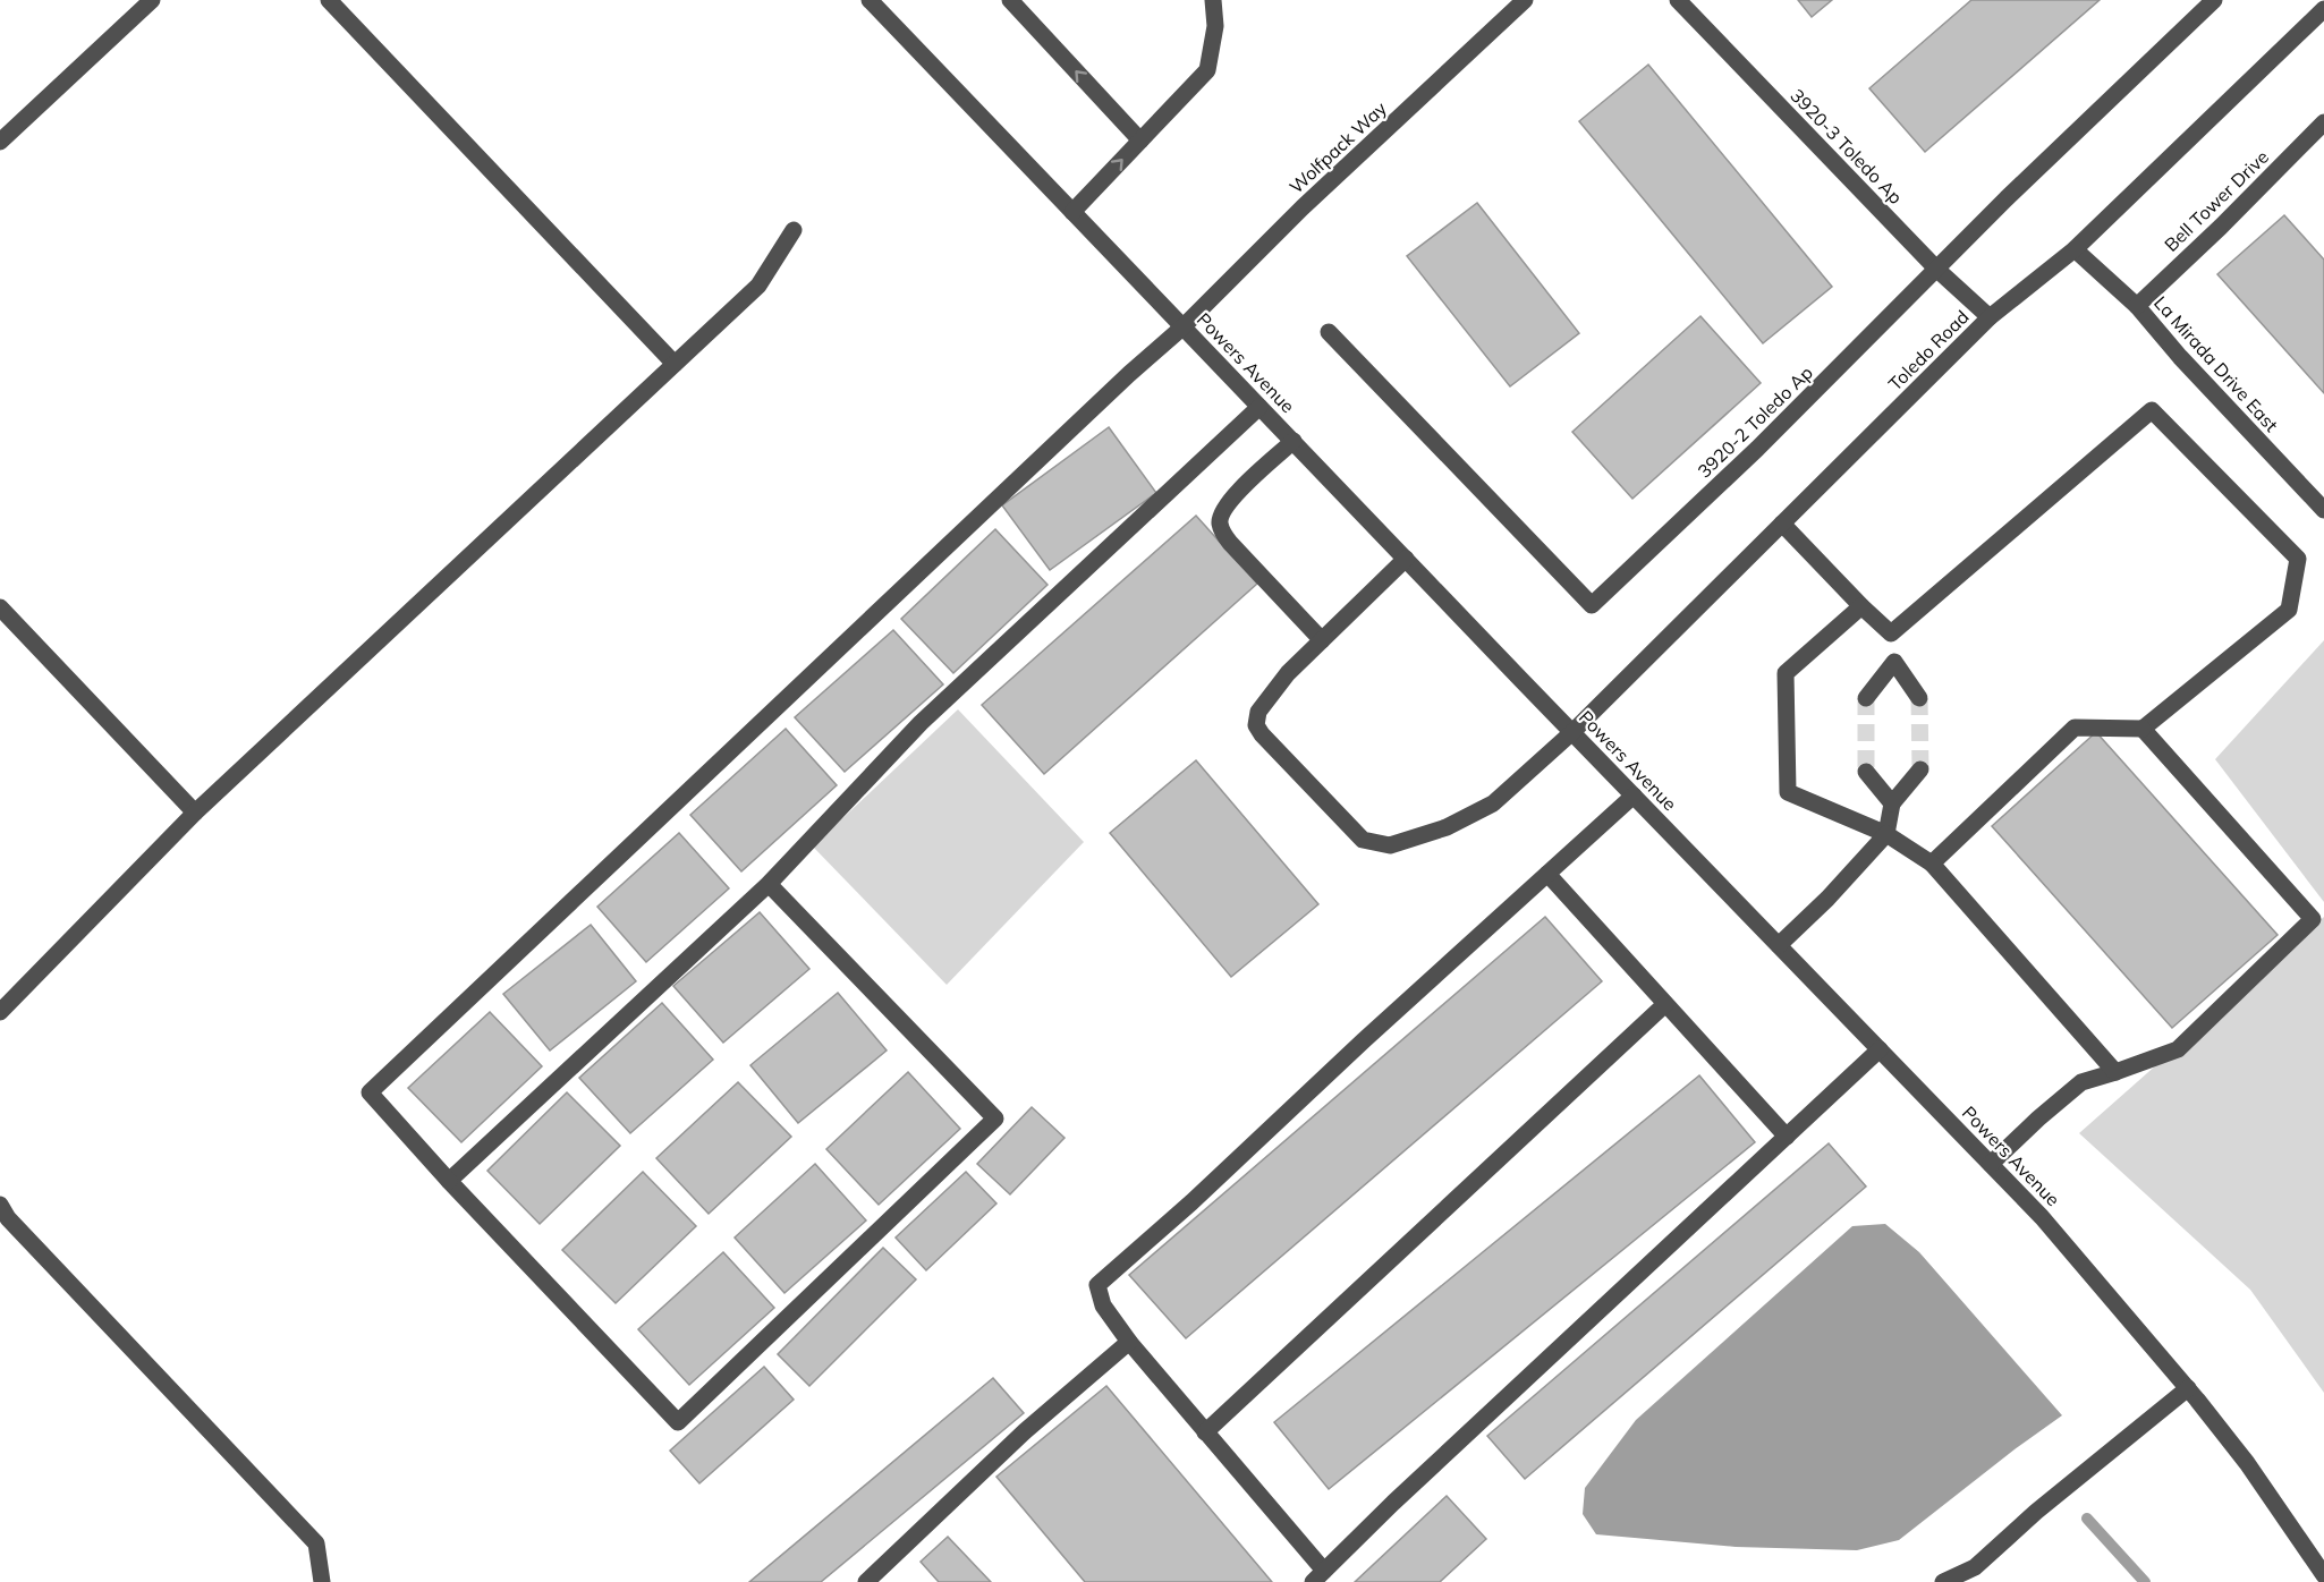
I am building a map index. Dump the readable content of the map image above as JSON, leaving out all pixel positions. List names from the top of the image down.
{
  "streets": {
    "street": [
      "3920-3 Toledo Ap",
      "Wolfpack Way",
      "Bell Tower Drive",
      "Toledo Road",
      "Powers Avenue",
      "La Mirada Drive East",
      "3920-2 Toledo Ap"
    ]
  },
  "crossings": [
    ["3920-3 Toledo Ap", "Toledo Road"],
    ["3920-3 Toledo Ap", "3920-2 Toledo Ap"],
    ["Wolfpack Way", "Powers Avenue"],
    ["Bell Tower Drive", "La Mirada Drive East"],
    ["Toledo Road", "Powers Avenue"],
    ["Toledo Road", "La Mirada Drive East"]
  ]
}
